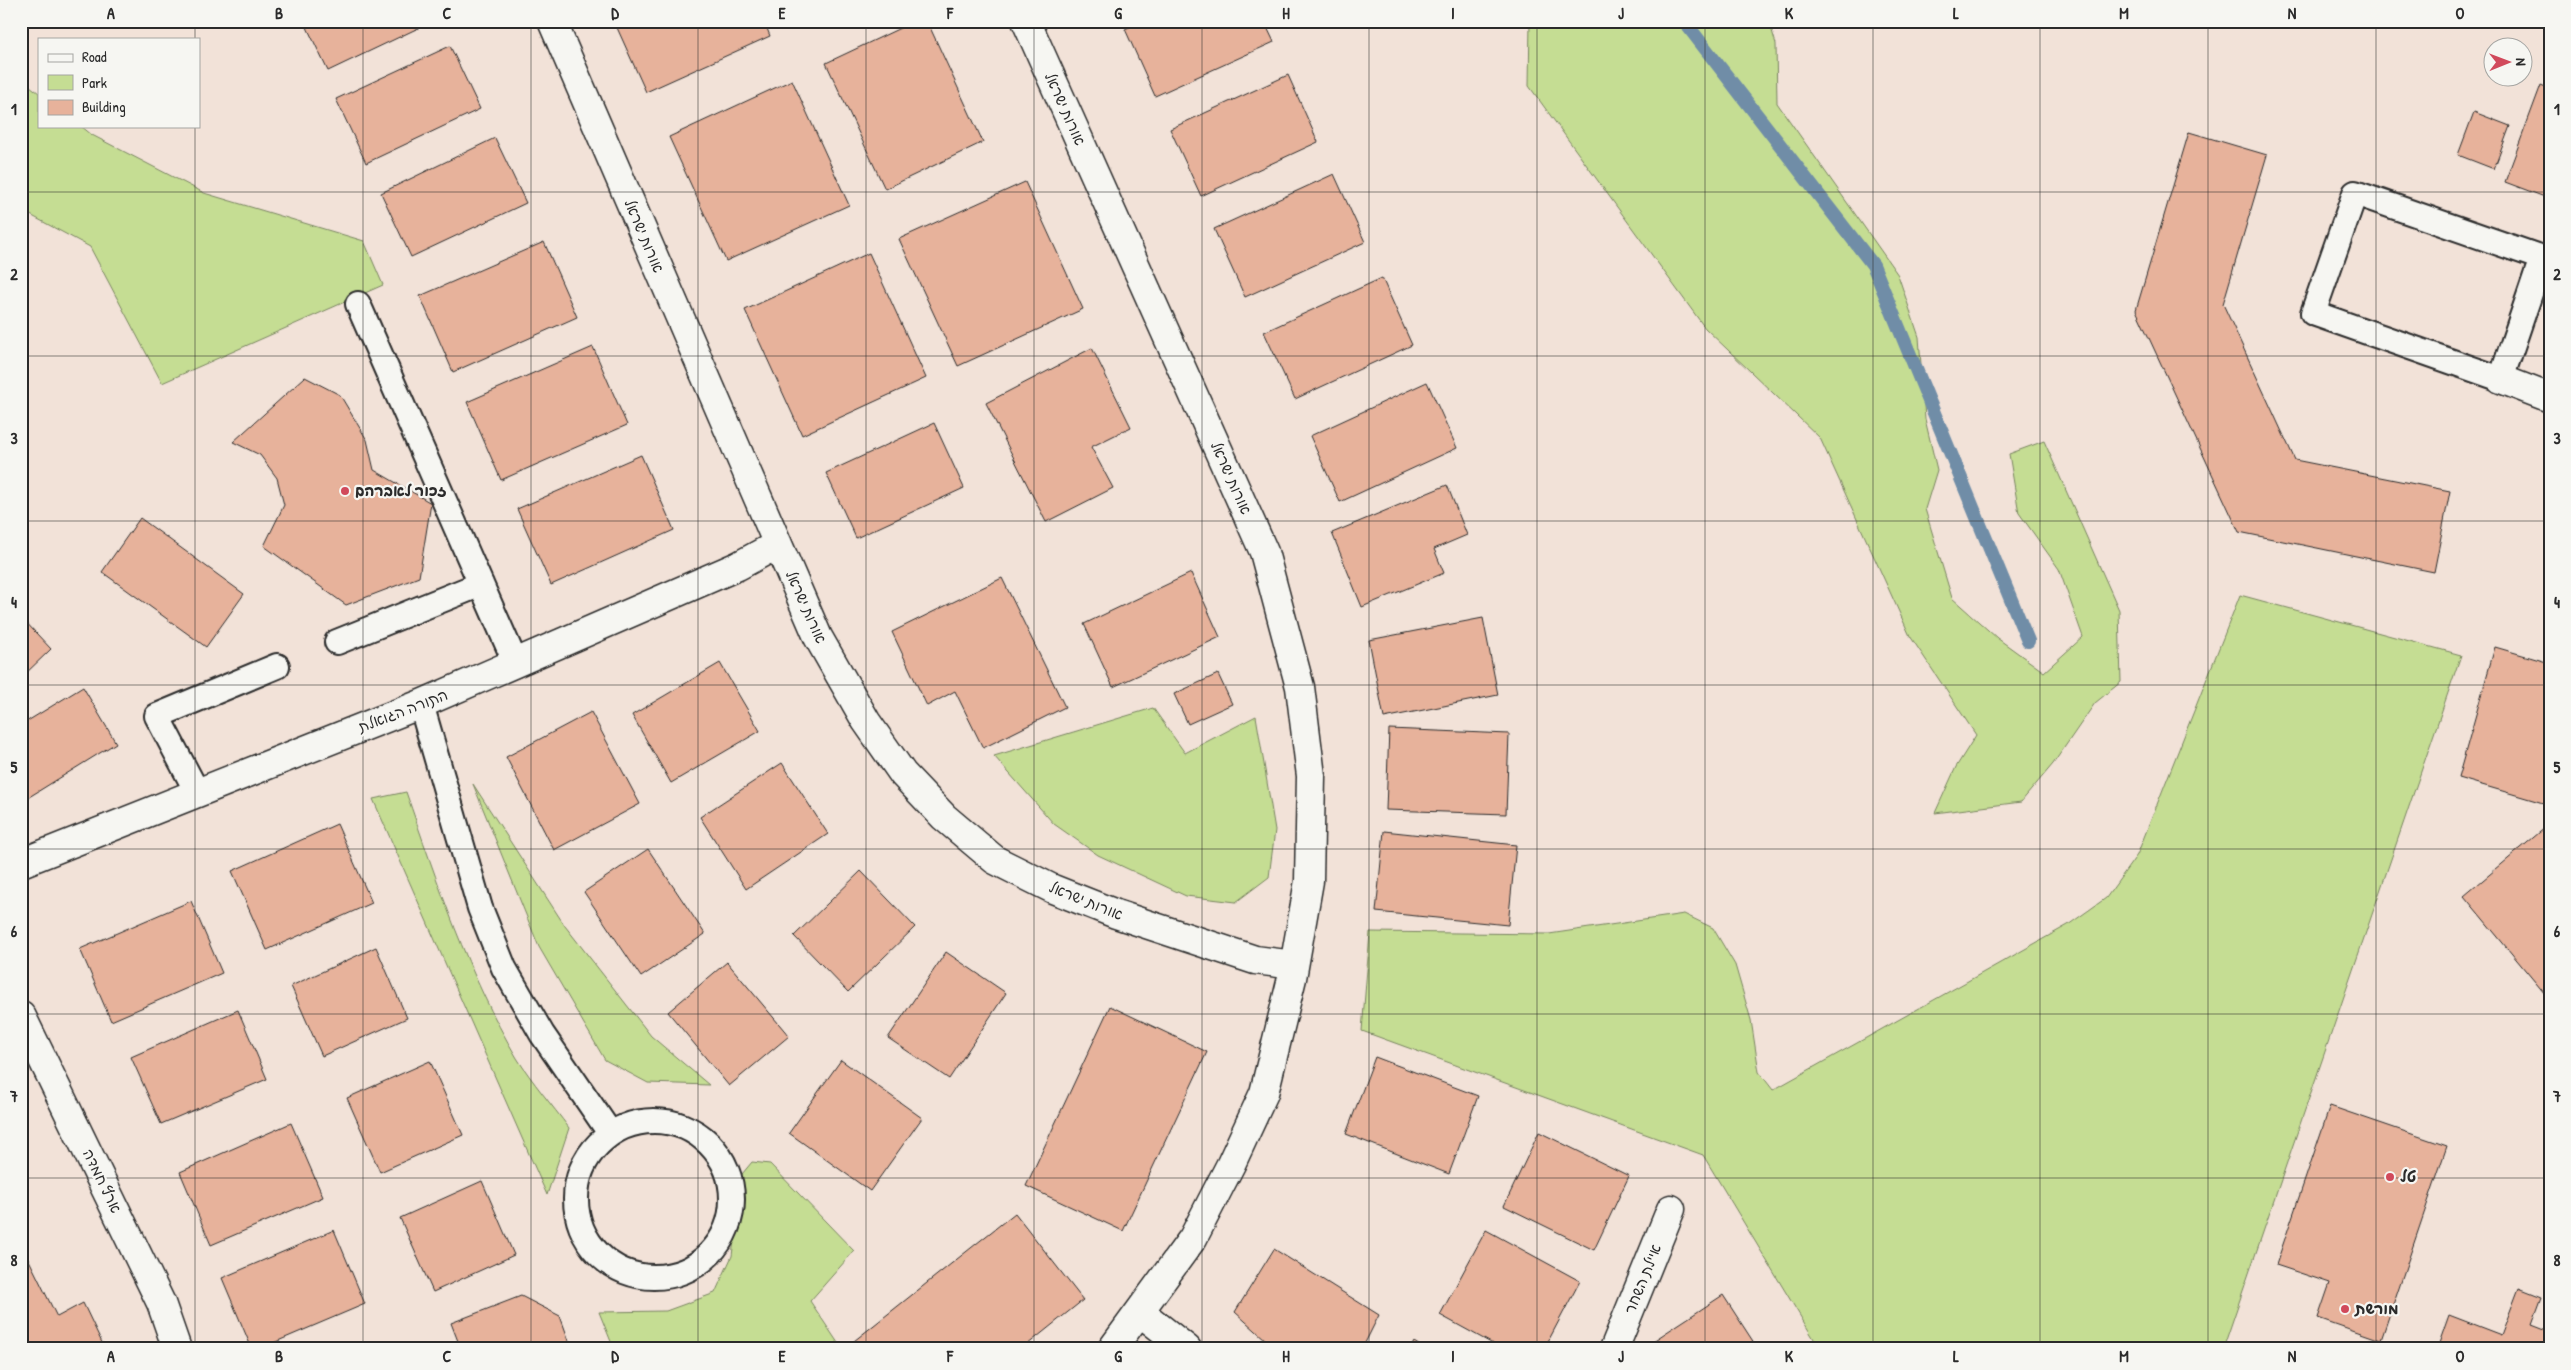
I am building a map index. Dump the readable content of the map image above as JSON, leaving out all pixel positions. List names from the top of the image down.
{
  "streets": {
    "street": [
      "אורות ישראל",
      "התורה הגואלת",
      "ארץ חמדה",
      "איילת השחר"
    ]
  },
  "crossings": [
    ["אורות ישראל", "התורה הגואלת"]
  ],
  "places": ["זכור לאברהם", "טל", "מורשת"],
  "legend": ["Road", "Park", "Building"],
  "north": "right",
  "grid": {
    "columns": [
      "A",
      "B",
      "C",
      "D",
      "E",
      "F",
      "G",
      "H",
      "I",
      "J",
      "K",
      "L",
      "M",
      "N",
      "O"
    ],
    "rows": [
      "1",
      "2",
      "3",
      "4",
      "5",
      "6",
      "7",
      "8"
    ]
  }
}
